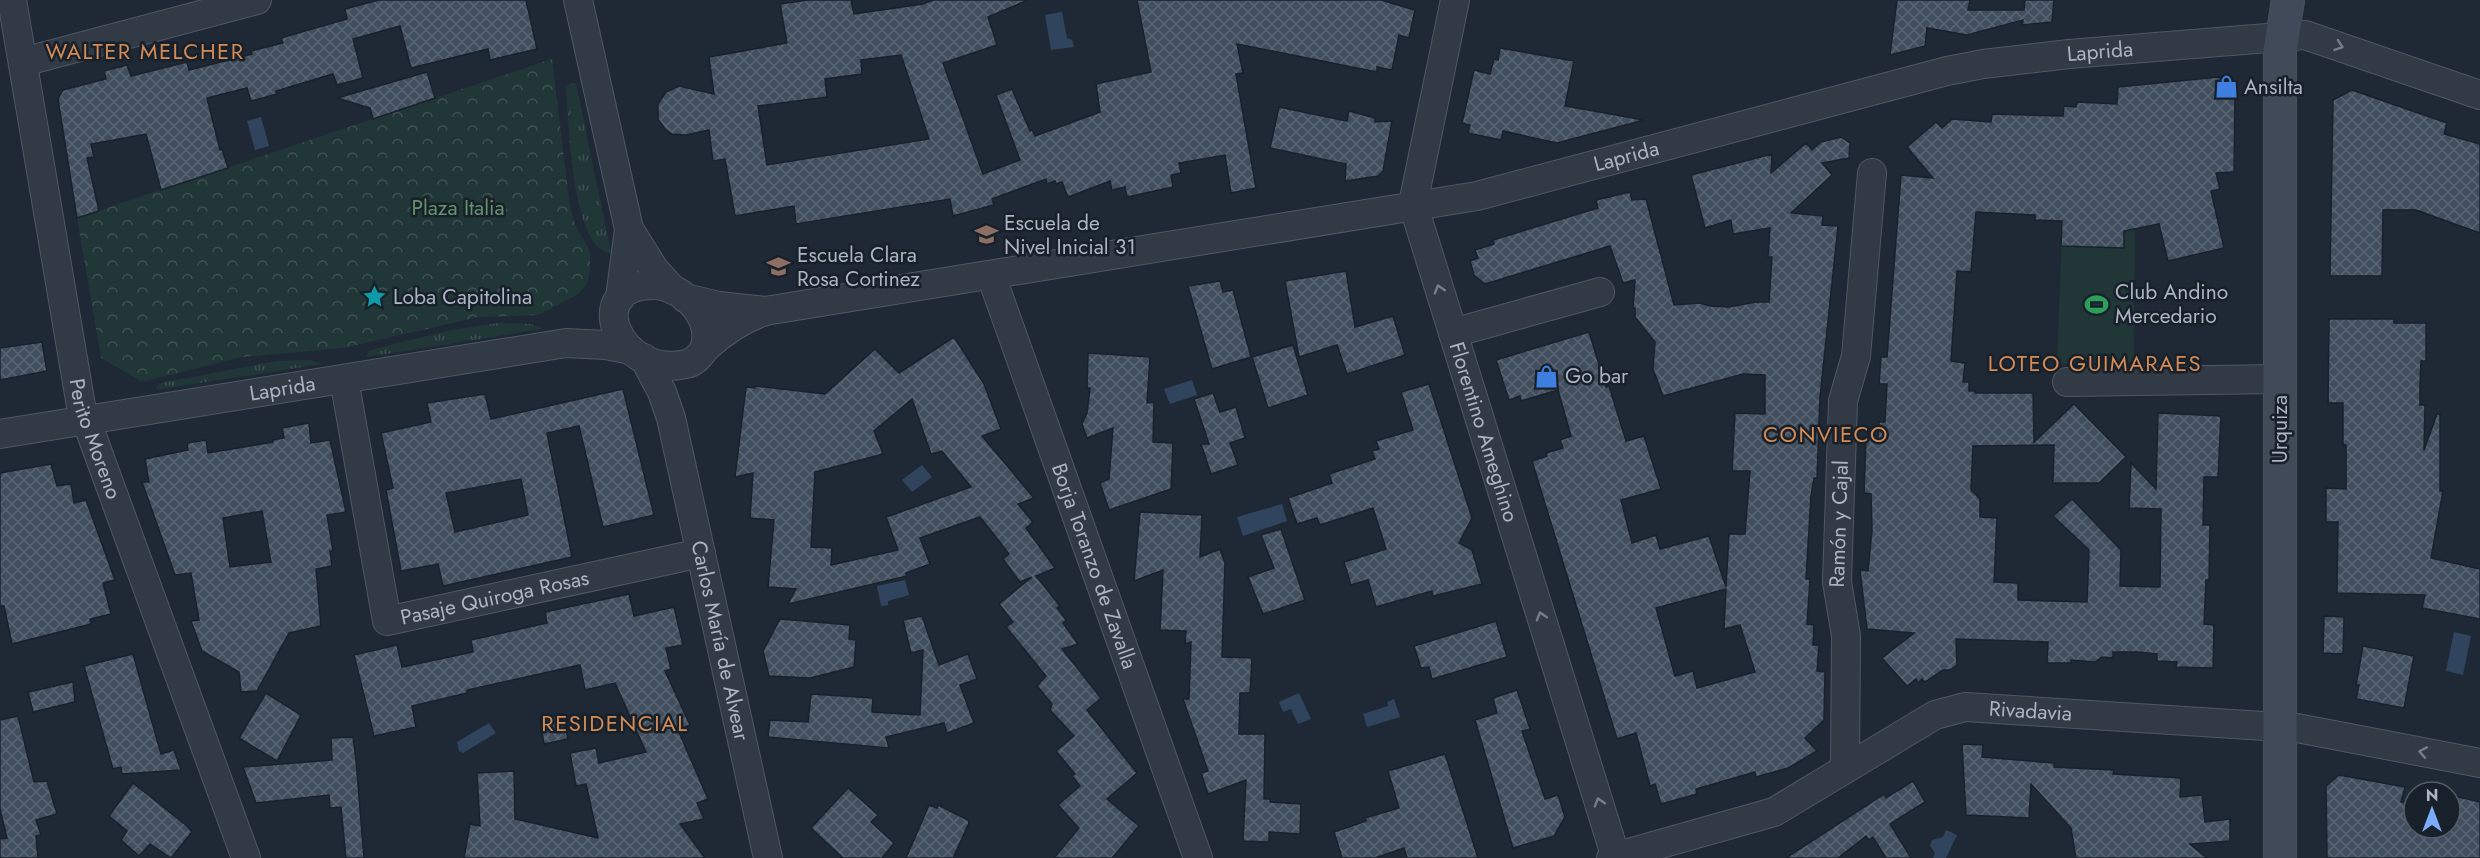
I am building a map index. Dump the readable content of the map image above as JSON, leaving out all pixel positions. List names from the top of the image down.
{
  "streets": {
    "street": [
      "Laprida",
      "Urquiza",
      "Florentino Ameghino",
      "Perito Moreno",
      "Ramón y Cajal",
      "Borja Toranzo de Zavalla",
      "Pasaje Quiroga Rosas",
      "Carlos María de Alvear",
      "Rivadavia"
    ]
  },
  "crossings": [
    ["Laprida", "Urquiza"],
    ["Laprida", "Florentino Ameghino"],
    ["Laprida", "Perito Moreno"],
    ["Laprida", "Borja Toranzo de Zavalla"],
    ["Laprida", "Pasaje Quiroga Rosas"],
    ["Laprida", "Carlos María de Alvear"],
    ["Urquiza", "Rivadavia"],
    ["Florentino Ameghino", "Rivadavia"],
    ["Ramón y Cajal", "Rivadavia"],
    ["Pasaje Quiroga Rosas", "Carlos María de Alvear"]
  ],
  "one_way": ["Florentino Ameghino"],
  "districts": [
    "WALTER MELCHER",
    "LOTEO GUIMARAES",
    "CONVIECO",
    "RESIDENCIAL"
  ],
  "parks": ["Plaza Italia"],
  "places": {
    "shop": ["Ansilta", "Go bar"],
    "school or university": ["Escuela de Nivel Inicial 31", "Escuela Clara Rosa Cortinez"],
    "place": ["Loba Capitolina"],
    "sports": ["Club Andino Mercedario"]
  },
  "north": "top"
}
